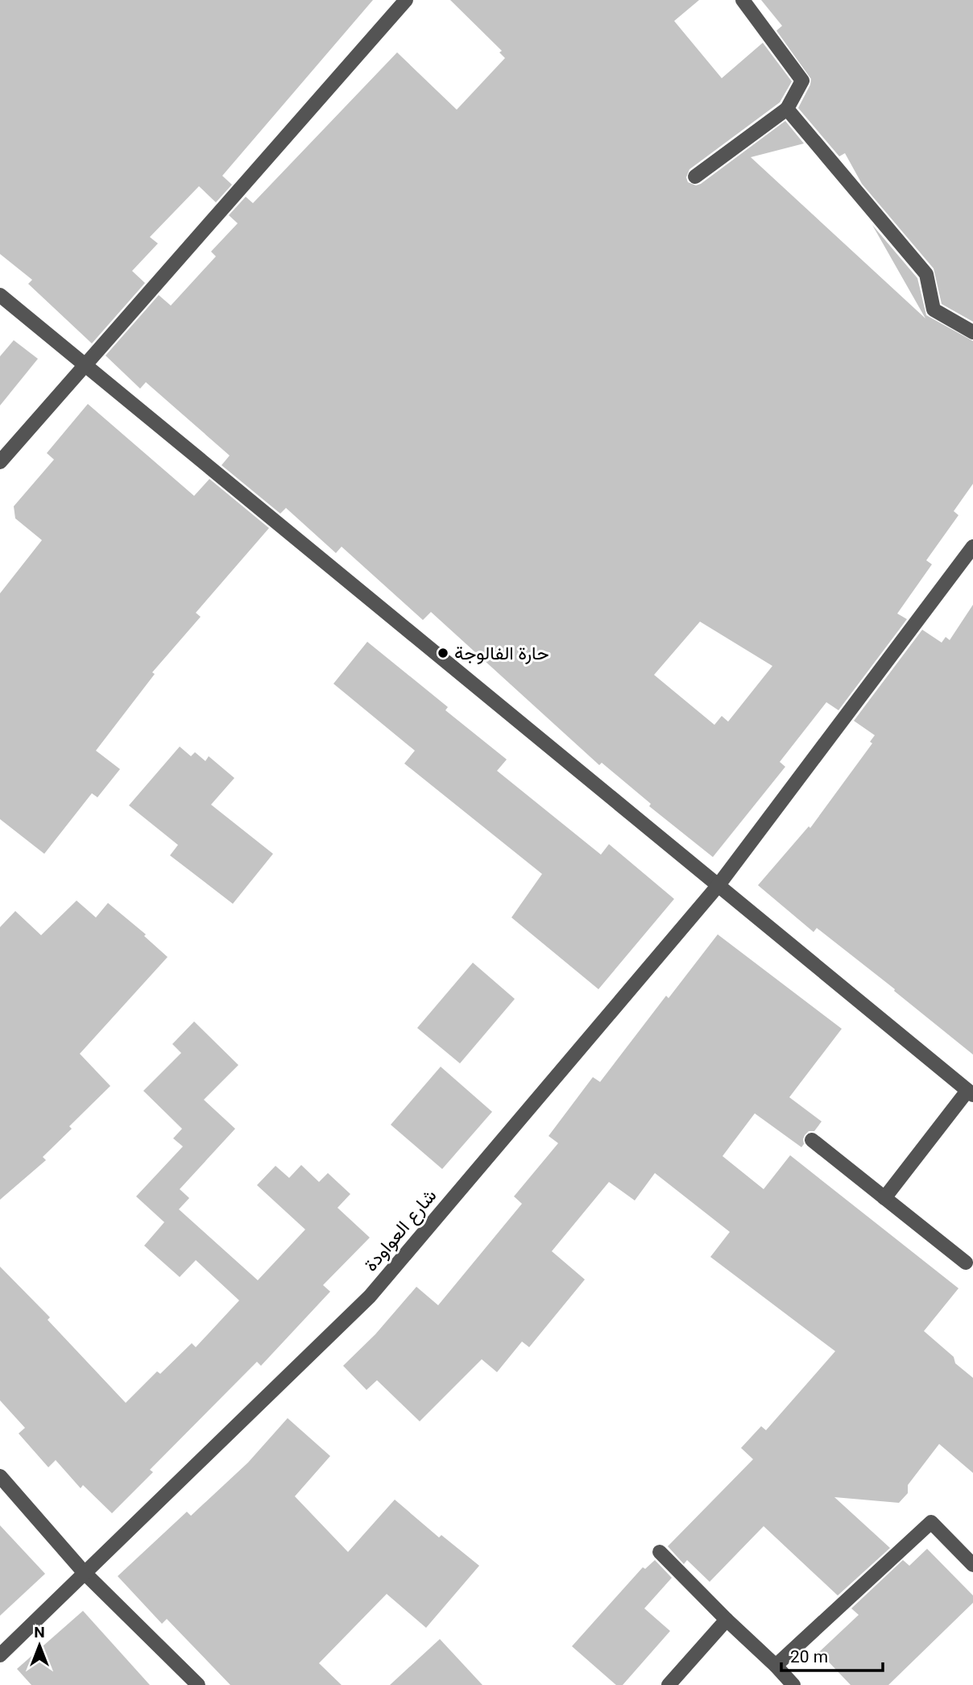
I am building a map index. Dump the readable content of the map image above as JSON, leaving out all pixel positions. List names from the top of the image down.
{
  "streets": {
    "street": ["شارع العواودة"]
  },
  "places": ["حارة الفالوجة"],
  "scale_bar": "20 m",
  "north": "top"
}
